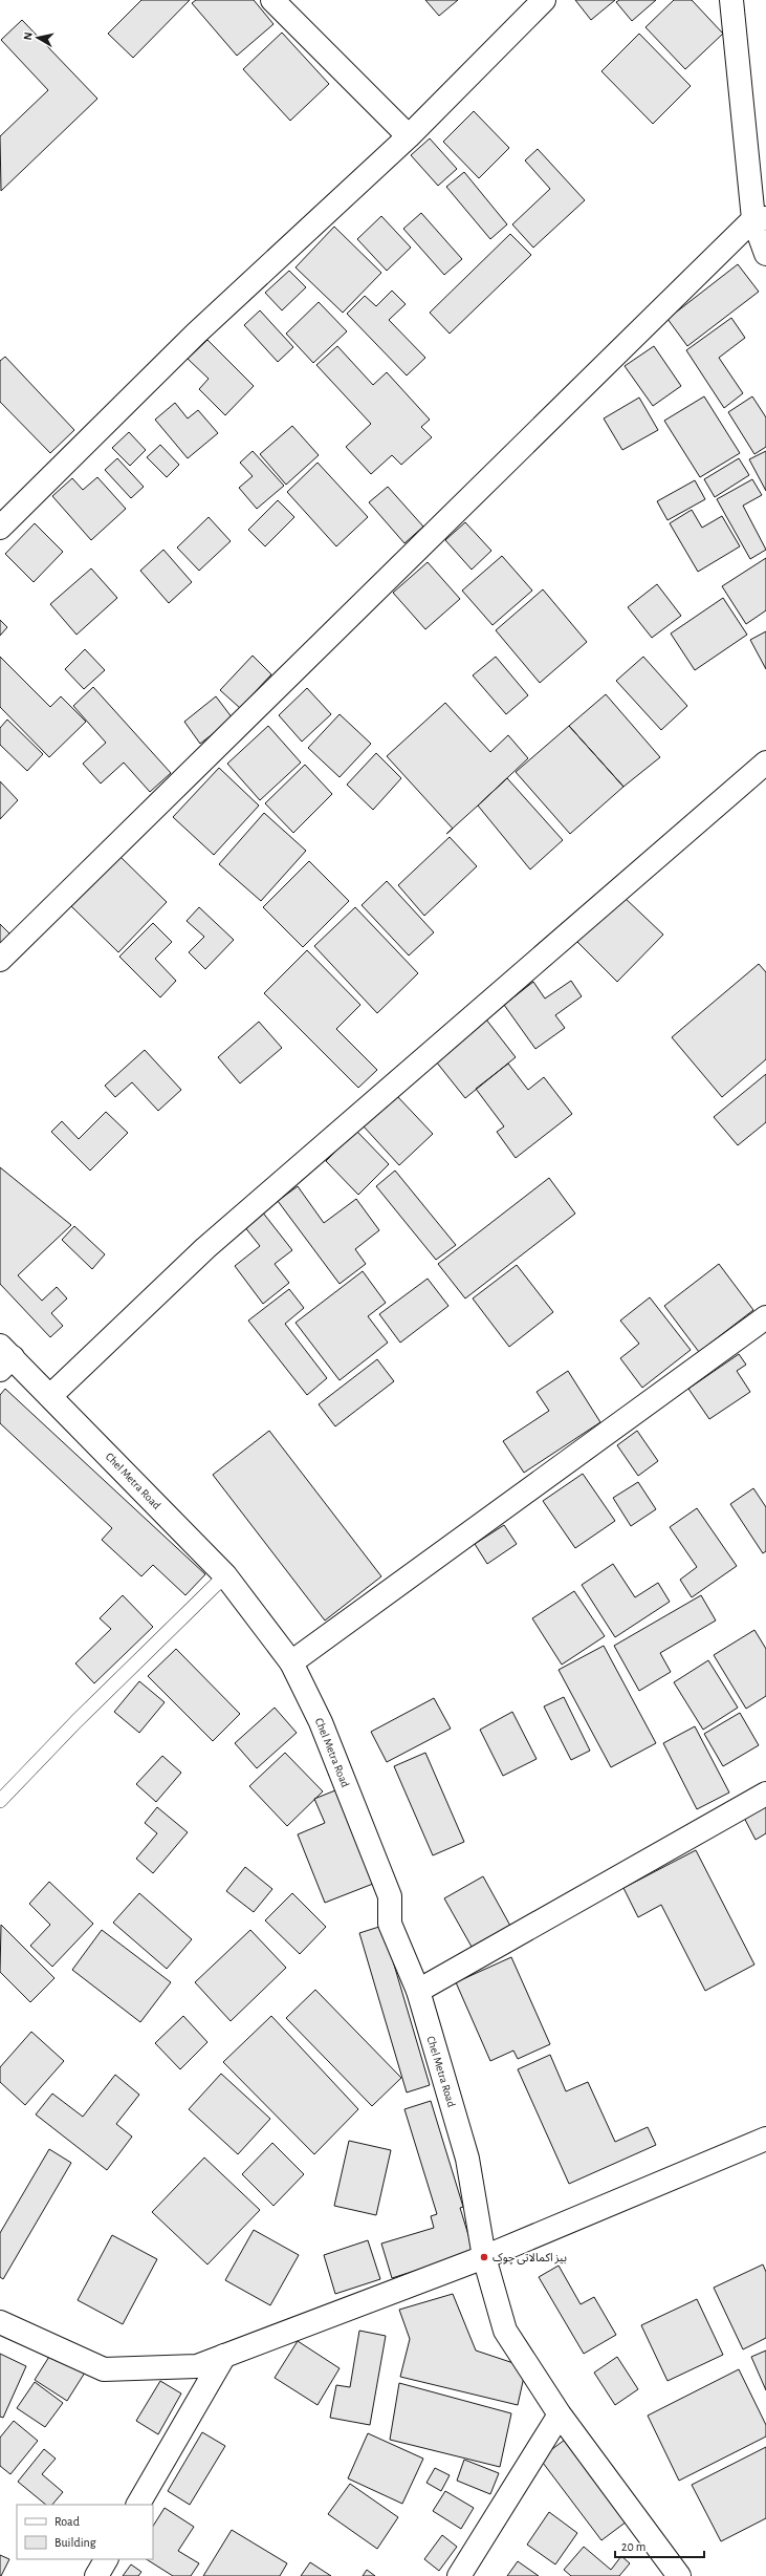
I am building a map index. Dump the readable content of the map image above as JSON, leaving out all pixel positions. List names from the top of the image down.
{
  "streets": {
    "street": ["Chel Metra Road"]
  },
  "places": ["بیز اکمالاتی چوک"],
  "legend": ["Road", "Building"],
  "scale_bar": "20 m",
  "north": "left"
}
